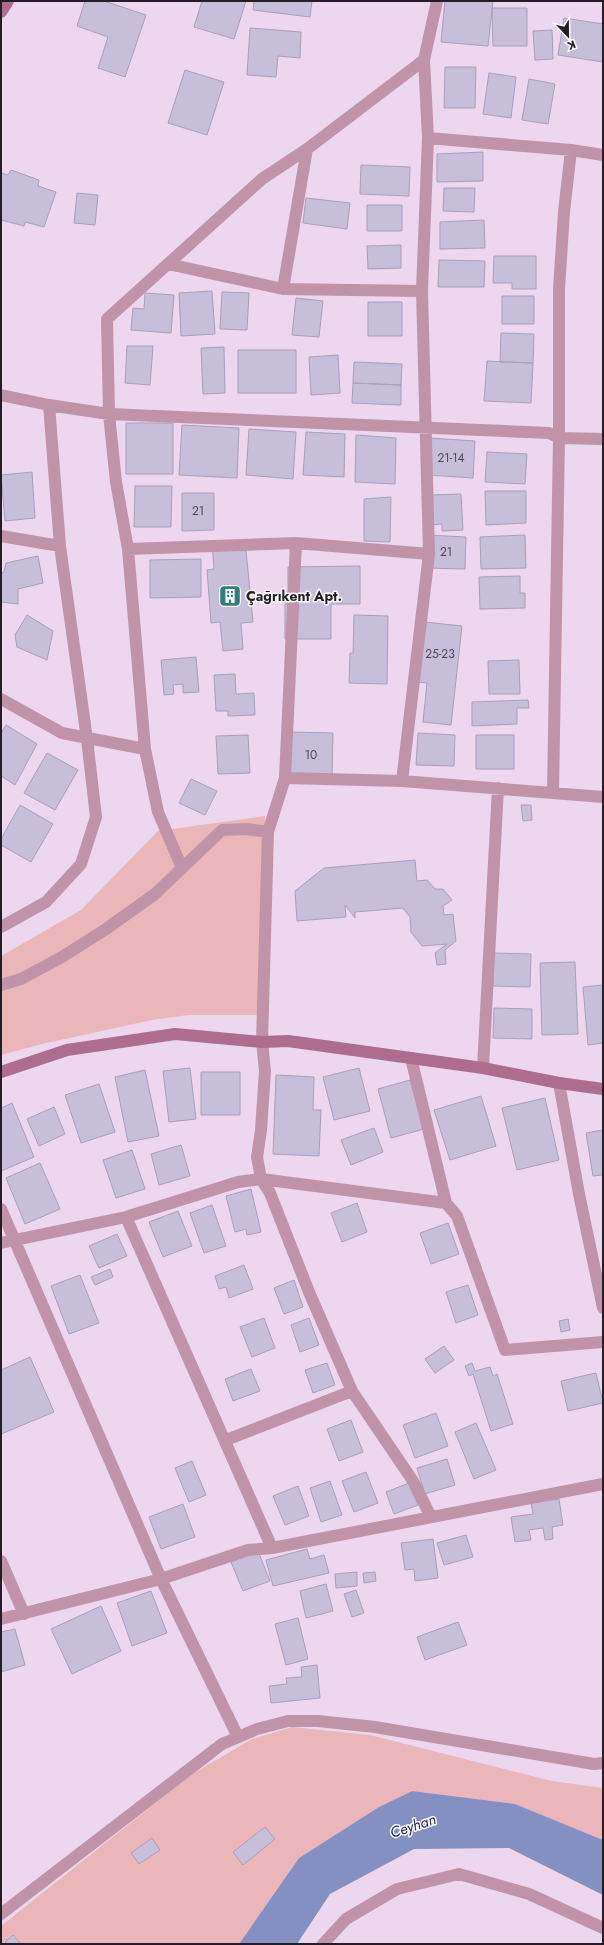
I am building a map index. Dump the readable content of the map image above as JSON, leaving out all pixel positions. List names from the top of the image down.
{
  "water": ["Ceyhan"],
  "places": {
    "building": ["Çağrıkent Apt."]
  },
  "house_numbers": [
    "21-14",
    "21",
    "21",
    "25-23",
    "10"
  ],
  "north": "bottom"
}
